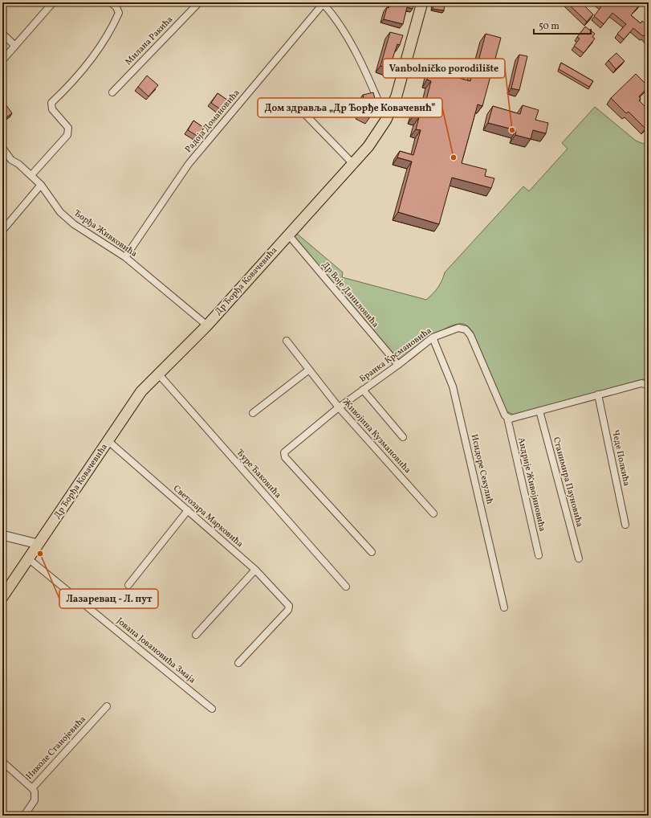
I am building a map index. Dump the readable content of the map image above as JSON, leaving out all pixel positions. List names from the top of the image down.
{
  "streets": {
    "main road": ["Др Ђорђа Ковачевића"],
    "street": [
      "Милана Ракића",
      "Радоја Домановића",
      "Ђорђа Живковића",
      "Др Воје Даниловића",
      "Бранка Крсмановића",
      "Живојина Кузмановића",
      "Чеде Полкића",
      "Исидоре Секулић",
      "Ђуре Ђаковића",
      "Станимира Пауновића",
      "Андрије Живојиновића",
      "Светозара Марковића",
      "Јована Јовановића Змаја",
      "Николе Станојевића"
    ]
  },
  "crossings": [
    ["Радоја Домановића", "Ђорђа Живковића"],
    ["Ђорђа Живковића", "Др Ђорђа Ковачевића"],
    ["Др Ђорђа Ковачевића", "Др Воје Даниловића"],
    ["Др Ђорђа Ковачевића", "Ђуре Ђаковића"],
    ["Др Ђорђа Ковачевића", "Светозара Марковића"],
    ["Др Ђорђа Ковачевића", "Јована Јовановића Змаја"],
    ["Др Воје Даниловића", "Бранка Крсмановића"],
    ["Бранка Крсмановића", "Живојина Кузмановића"],
    ["Бранка Крсмановића", "Исидоре Секулић"],
    ["Бранка Крсмановића", "Андрије Живојиновића"]
  ],
  "places": ["Vanbolničko porodilište", "Дом здравља „Др Ђорђе Ковачевић”", "Лазаревац - Л. пут"],
  "scale_bar": "50 m"
}
